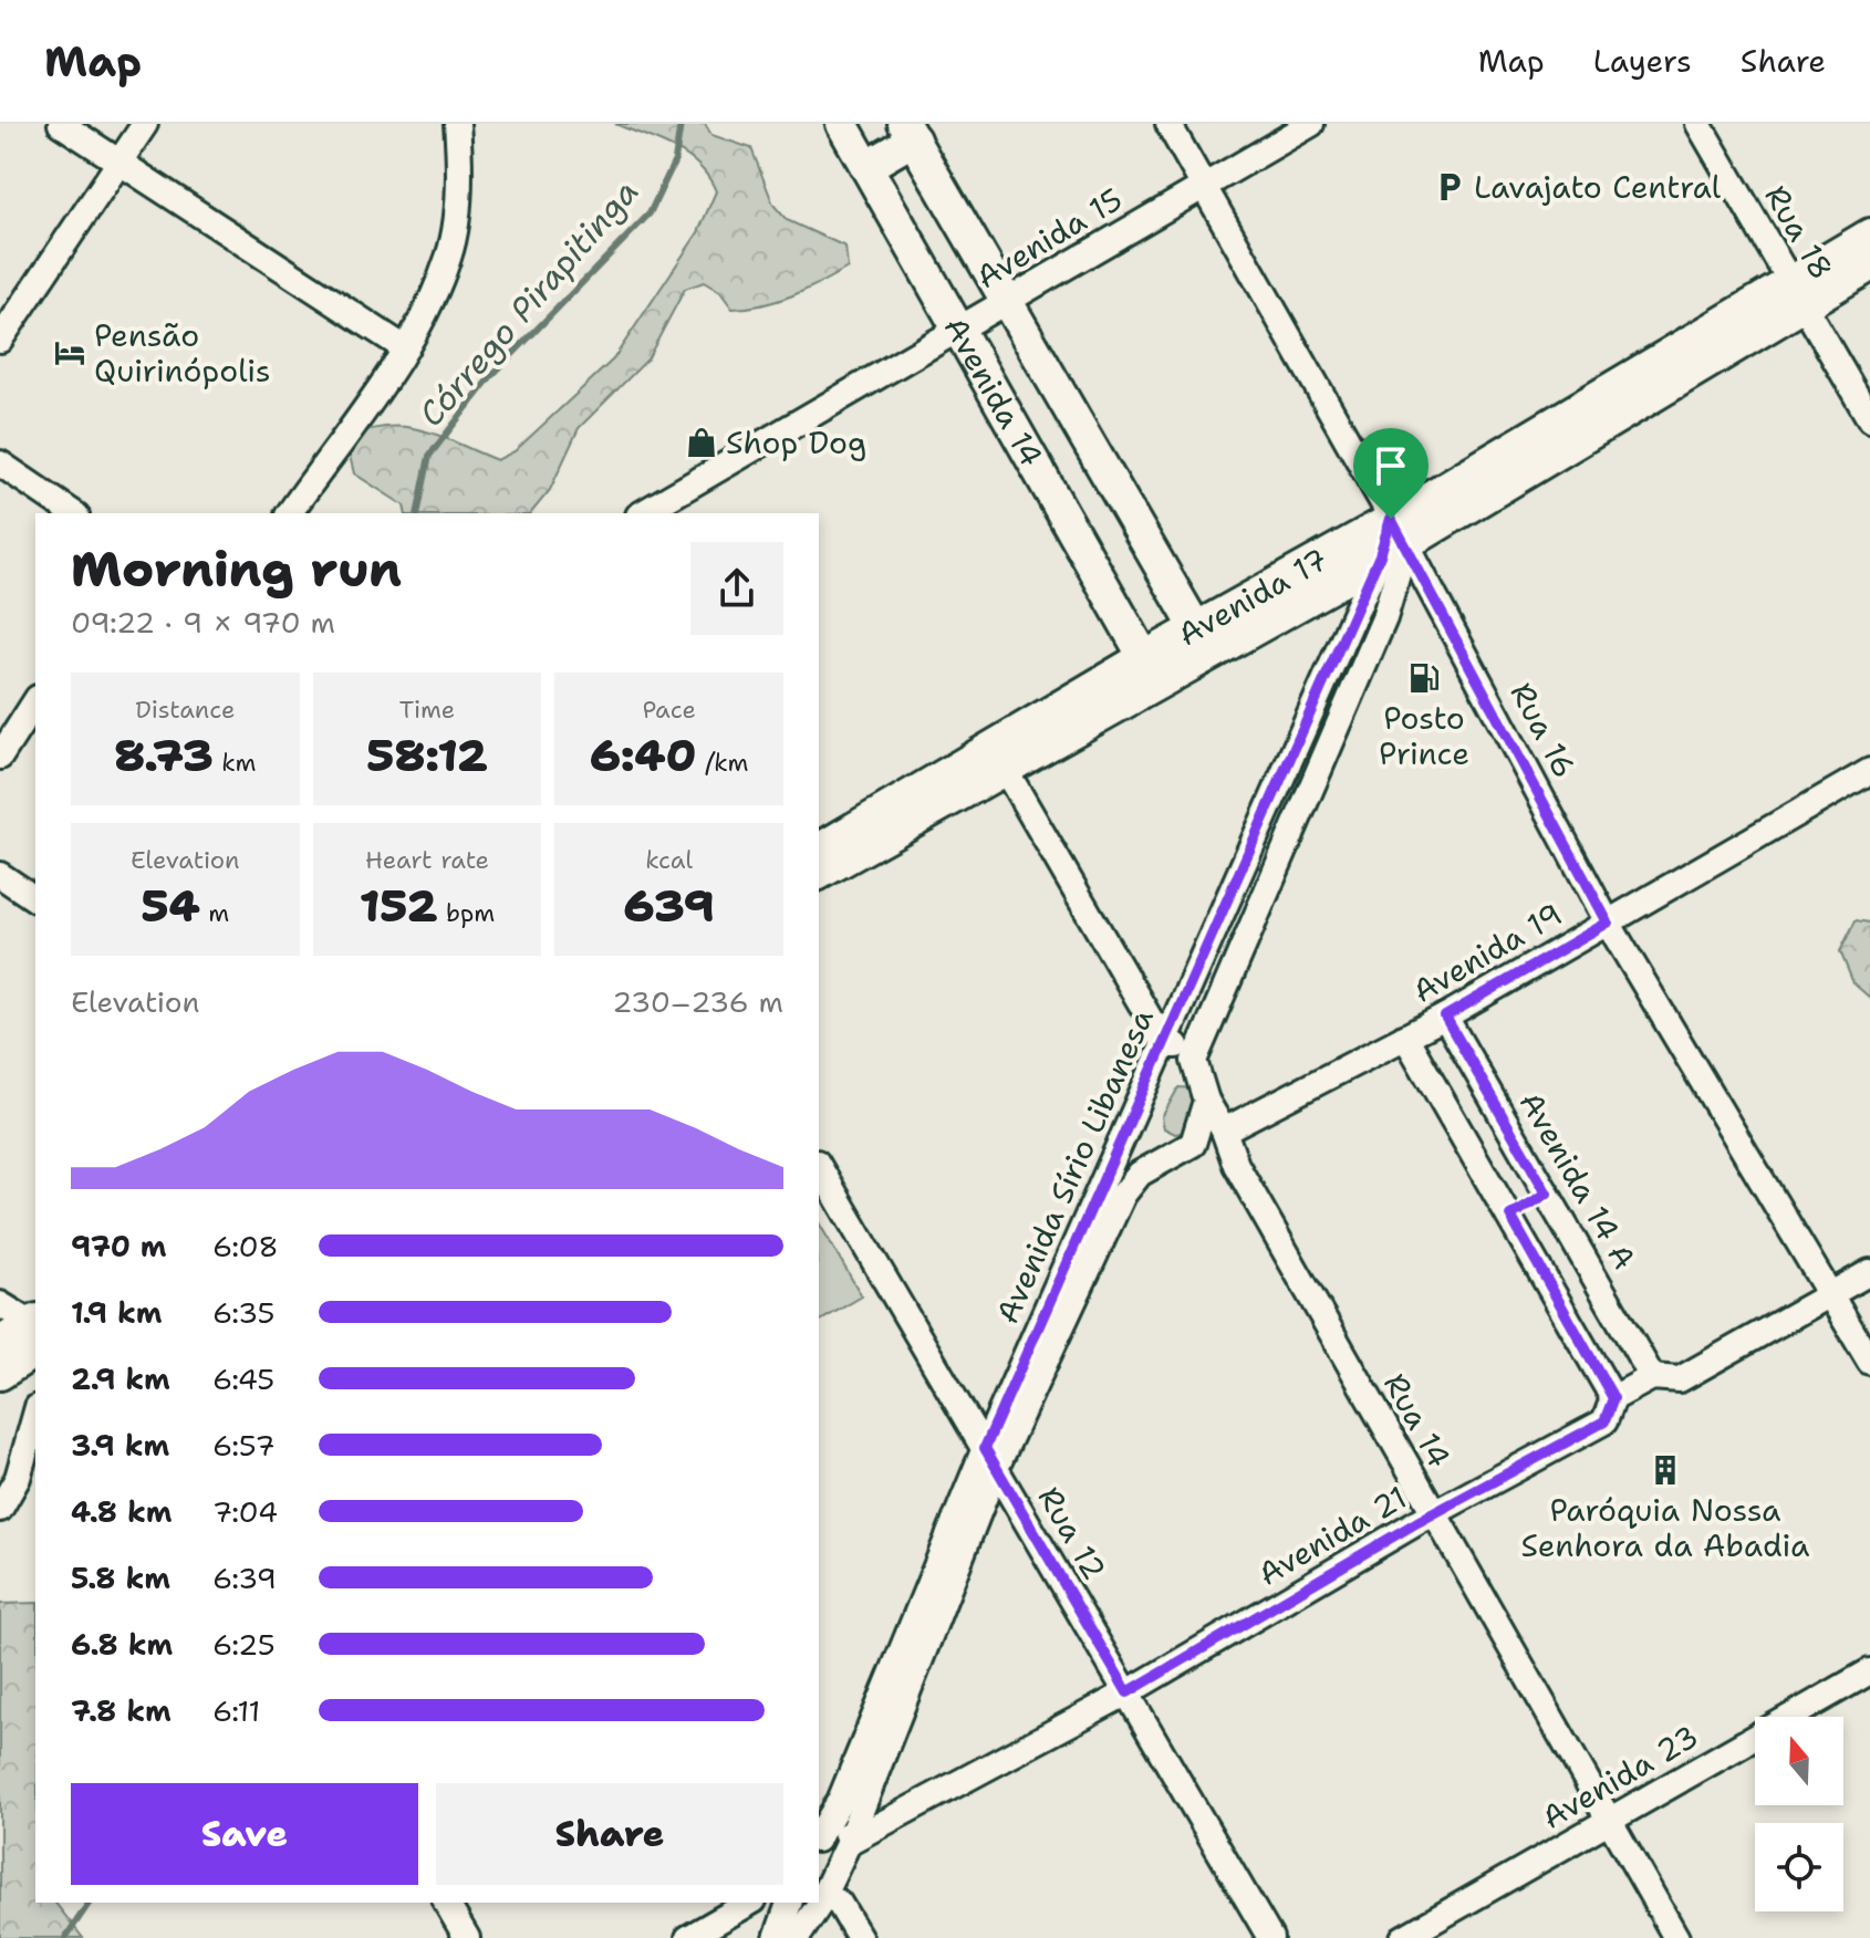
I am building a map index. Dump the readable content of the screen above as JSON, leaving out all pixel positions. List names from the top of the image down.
{
  "streets": {
    "main road": ["Avenida 14", "Avenida 17"],
    "street": [
      "Rua 18",
      "Avenida 15",
      "Rua 16",
      "Avenida 19",
      "Avenida Sírio Libanesa",
      "Avenida 14 A",
      "Rua 14",
      "Rua 12",
      "Avenida 21",
      "Avenida 23"
    ]
  },
  "crossings": [
    ["Rua 18", "Avenida 17"],
    ["Avenida 15", "Avenida 14"],
    ["Avenida 15", "Rua 16"],
    ["Avenida 14", "Avenida 17"],
    ["Avenida 17", "Rua 16"],
    ["Avenida 17", "Avenida Sírio Libanesa"],
    ["Rua 16", "Avenida 19"],
    ["Rua 16", "Avenida Sírio Libanesa"],
    ["Rua 16", "Avenida 21"],
    ["Avenida 19", "Avenida 14 A"],
    ["Avenida 19", "Rua 14"],
    ["Avenida Sírio Libanesa", "Rua 12"],
    ["Avenida Sírio Libanesa", "Avenida 21"],
    ["Avenida 14 A", "Avenida 21"],
    ["Rua 14", "Avenida 21"],
    ["Rua 14", "Avenida 23"],
    ["Rua 12", "Avenida 21"]
  ],
  "water": ["Córrego Pirapitinga"],
  "places": {
    "parking": ["Lavajato Central"],
    "hotel": ["Pensão Quirinópolis"],
    "shop": ["Shop Dog"],
    "fuel station": ["Posto Prince"],
    "building": ["Paróquia Nossa Senhora da Abadia"]
  },
  "north": "top",
  "page": {
    "header": "Map",
    "nav": ["Map", "Layers", "Share"],
    "heading": ["Morning run", "09:22 · 9 × 970 m"],
    "stats": [
      ["Distance", "8.73 km"],
      ["Time", "58:12"],
      ["Pace", "6:40 /km"],
      ["Elevation", "54 m"],
      ["Heart rate", "152 bpm"],
      ["kcal", "639"]
    ],
    "chart": ["Elevation", "230–236 m"],
    "list": [
      {
        "name": "970 m",
        "note": "6:08"
      },
      {
        "name": "1.9 km",
        "note": "6:35"
      },
      {
        "name": "2.9 km",
        "note": "6:45"
      },
      {
        "name": "3.9 km",
        "note": "6:57"
      },
      {
        "name": "4.8 km",
        "note": "7:04"
      },
      {
        "name": "5.8 km",
        "note": "6:39"
      },
      {
        "name": "6.8 km",
        "note": "6:25"
      },
      {
        "name": "7.8 km",
        "note": "6:11"
      }
    ],
    "buttons": ["Save", "Share"]
  }
}
